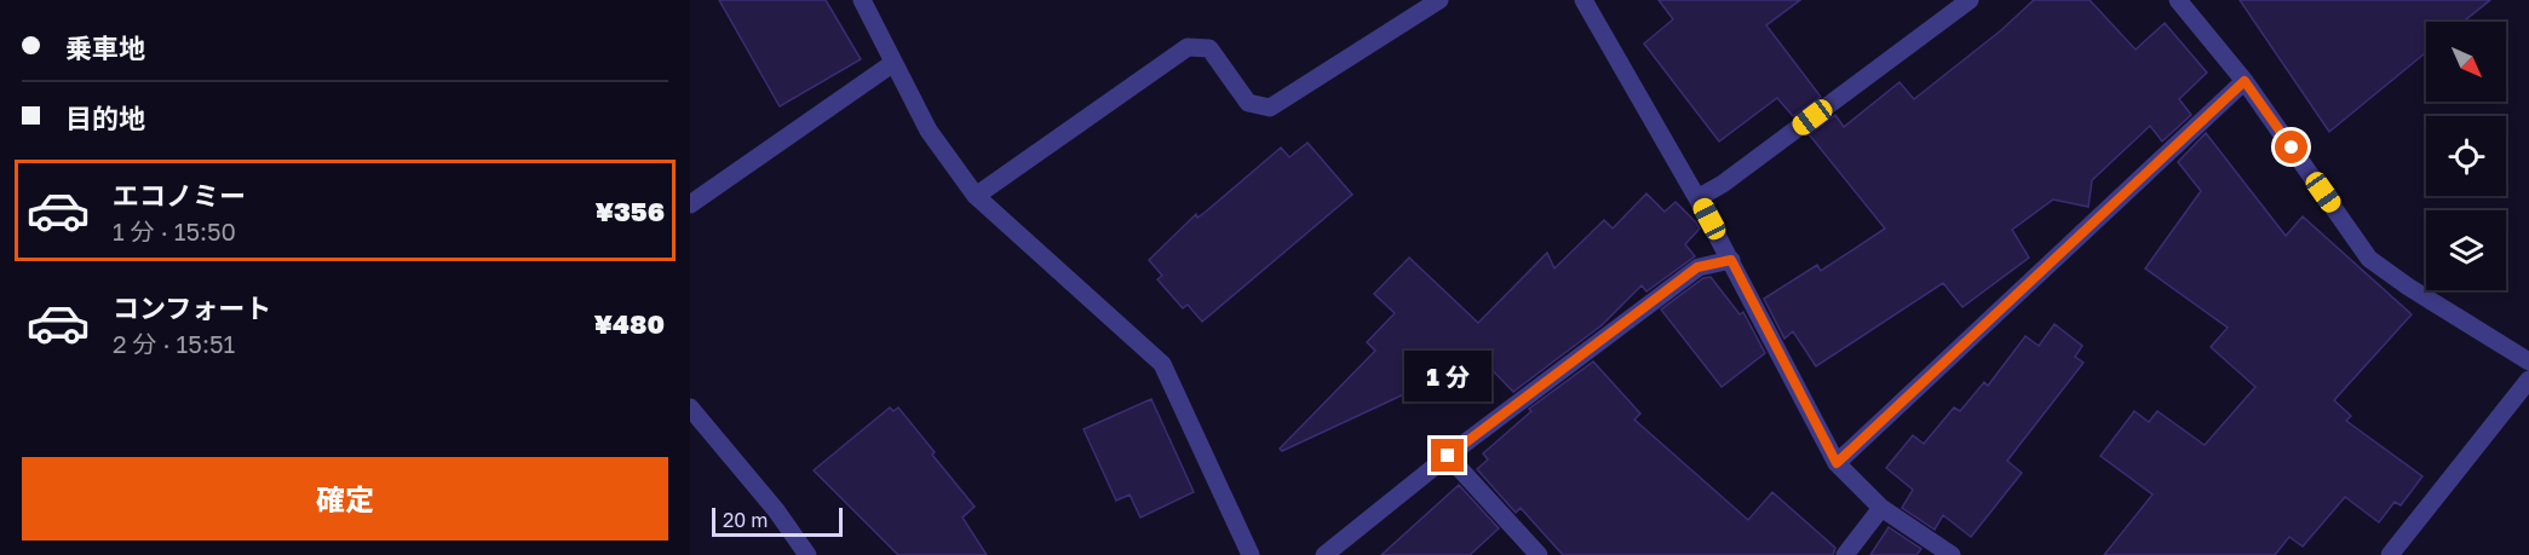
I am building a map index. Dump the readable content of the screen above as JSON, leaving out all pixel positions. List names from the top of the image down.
{
  "scale_bar": "20 m",
  "north": "bottom right",
  "page": {
    "banner": ["乗車地", "目的地"],
    "list": [
      {
        "name": "エコノミー",
        "note": "1 分 · 15:50",
        "value": "¥356"
      },
      {
        "name": "コンフォート",
        "note": "2 分 · 15:51",
        "value": "¥480"
      }
    ],
    "bubble": "1 分",
    "buttons": "確定",
    "scale": "20 m"
  }
}
